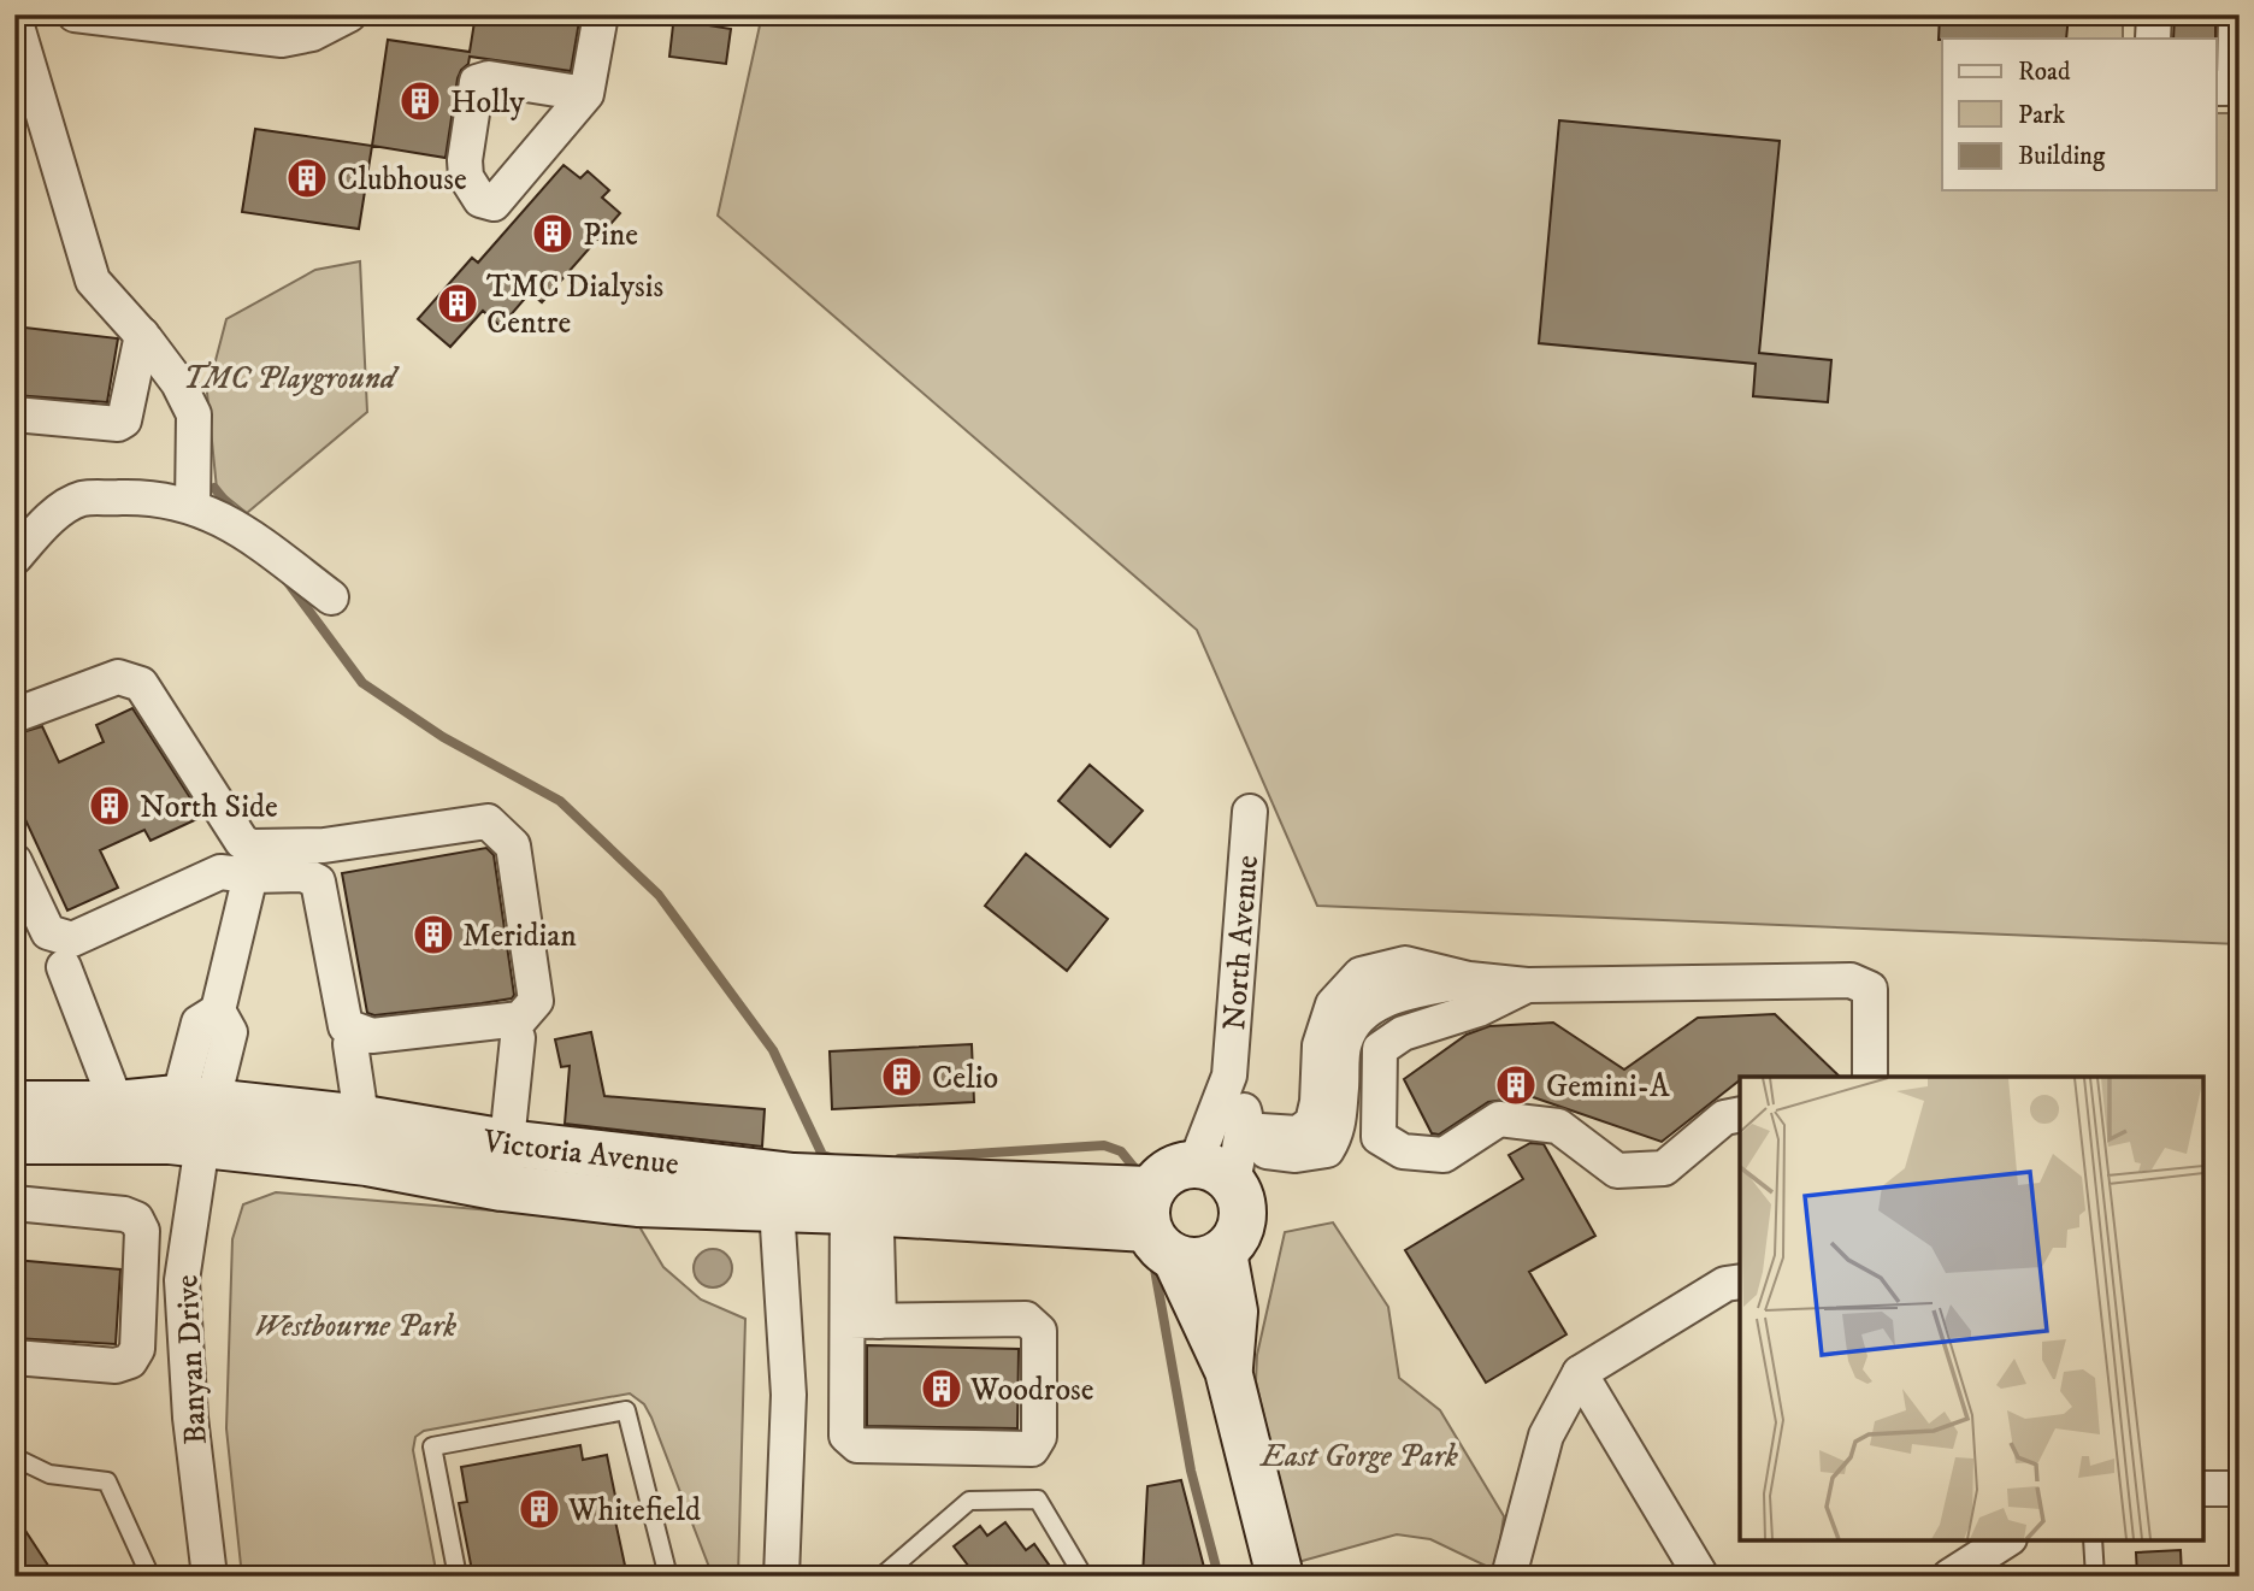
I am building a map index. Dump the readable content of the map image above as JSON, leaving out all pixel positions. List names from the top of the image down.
{
  "streets": {
    "street": ["North Avenue", "Victoria Avenue", "Banyan Drive"]
  },
  "crossings": [
    ["Victoria Avenue", "Banyan Drive"]
  ],
  "parks": ["TMC Playground", "Westbourne Park", "East Gorge Park"],
  "places": {
    "building": [
      "Holly",
      "Clubhouse",
      "Pine",
      "TMC Dialysis Centre",
      "North Side",
      "Meridian",
      "Celio",
      "Gemini-A",
      "Woodrose",
      "Whitefield"
    ]
  },
  "legend": ["Road", "Park", "Building"]
}
